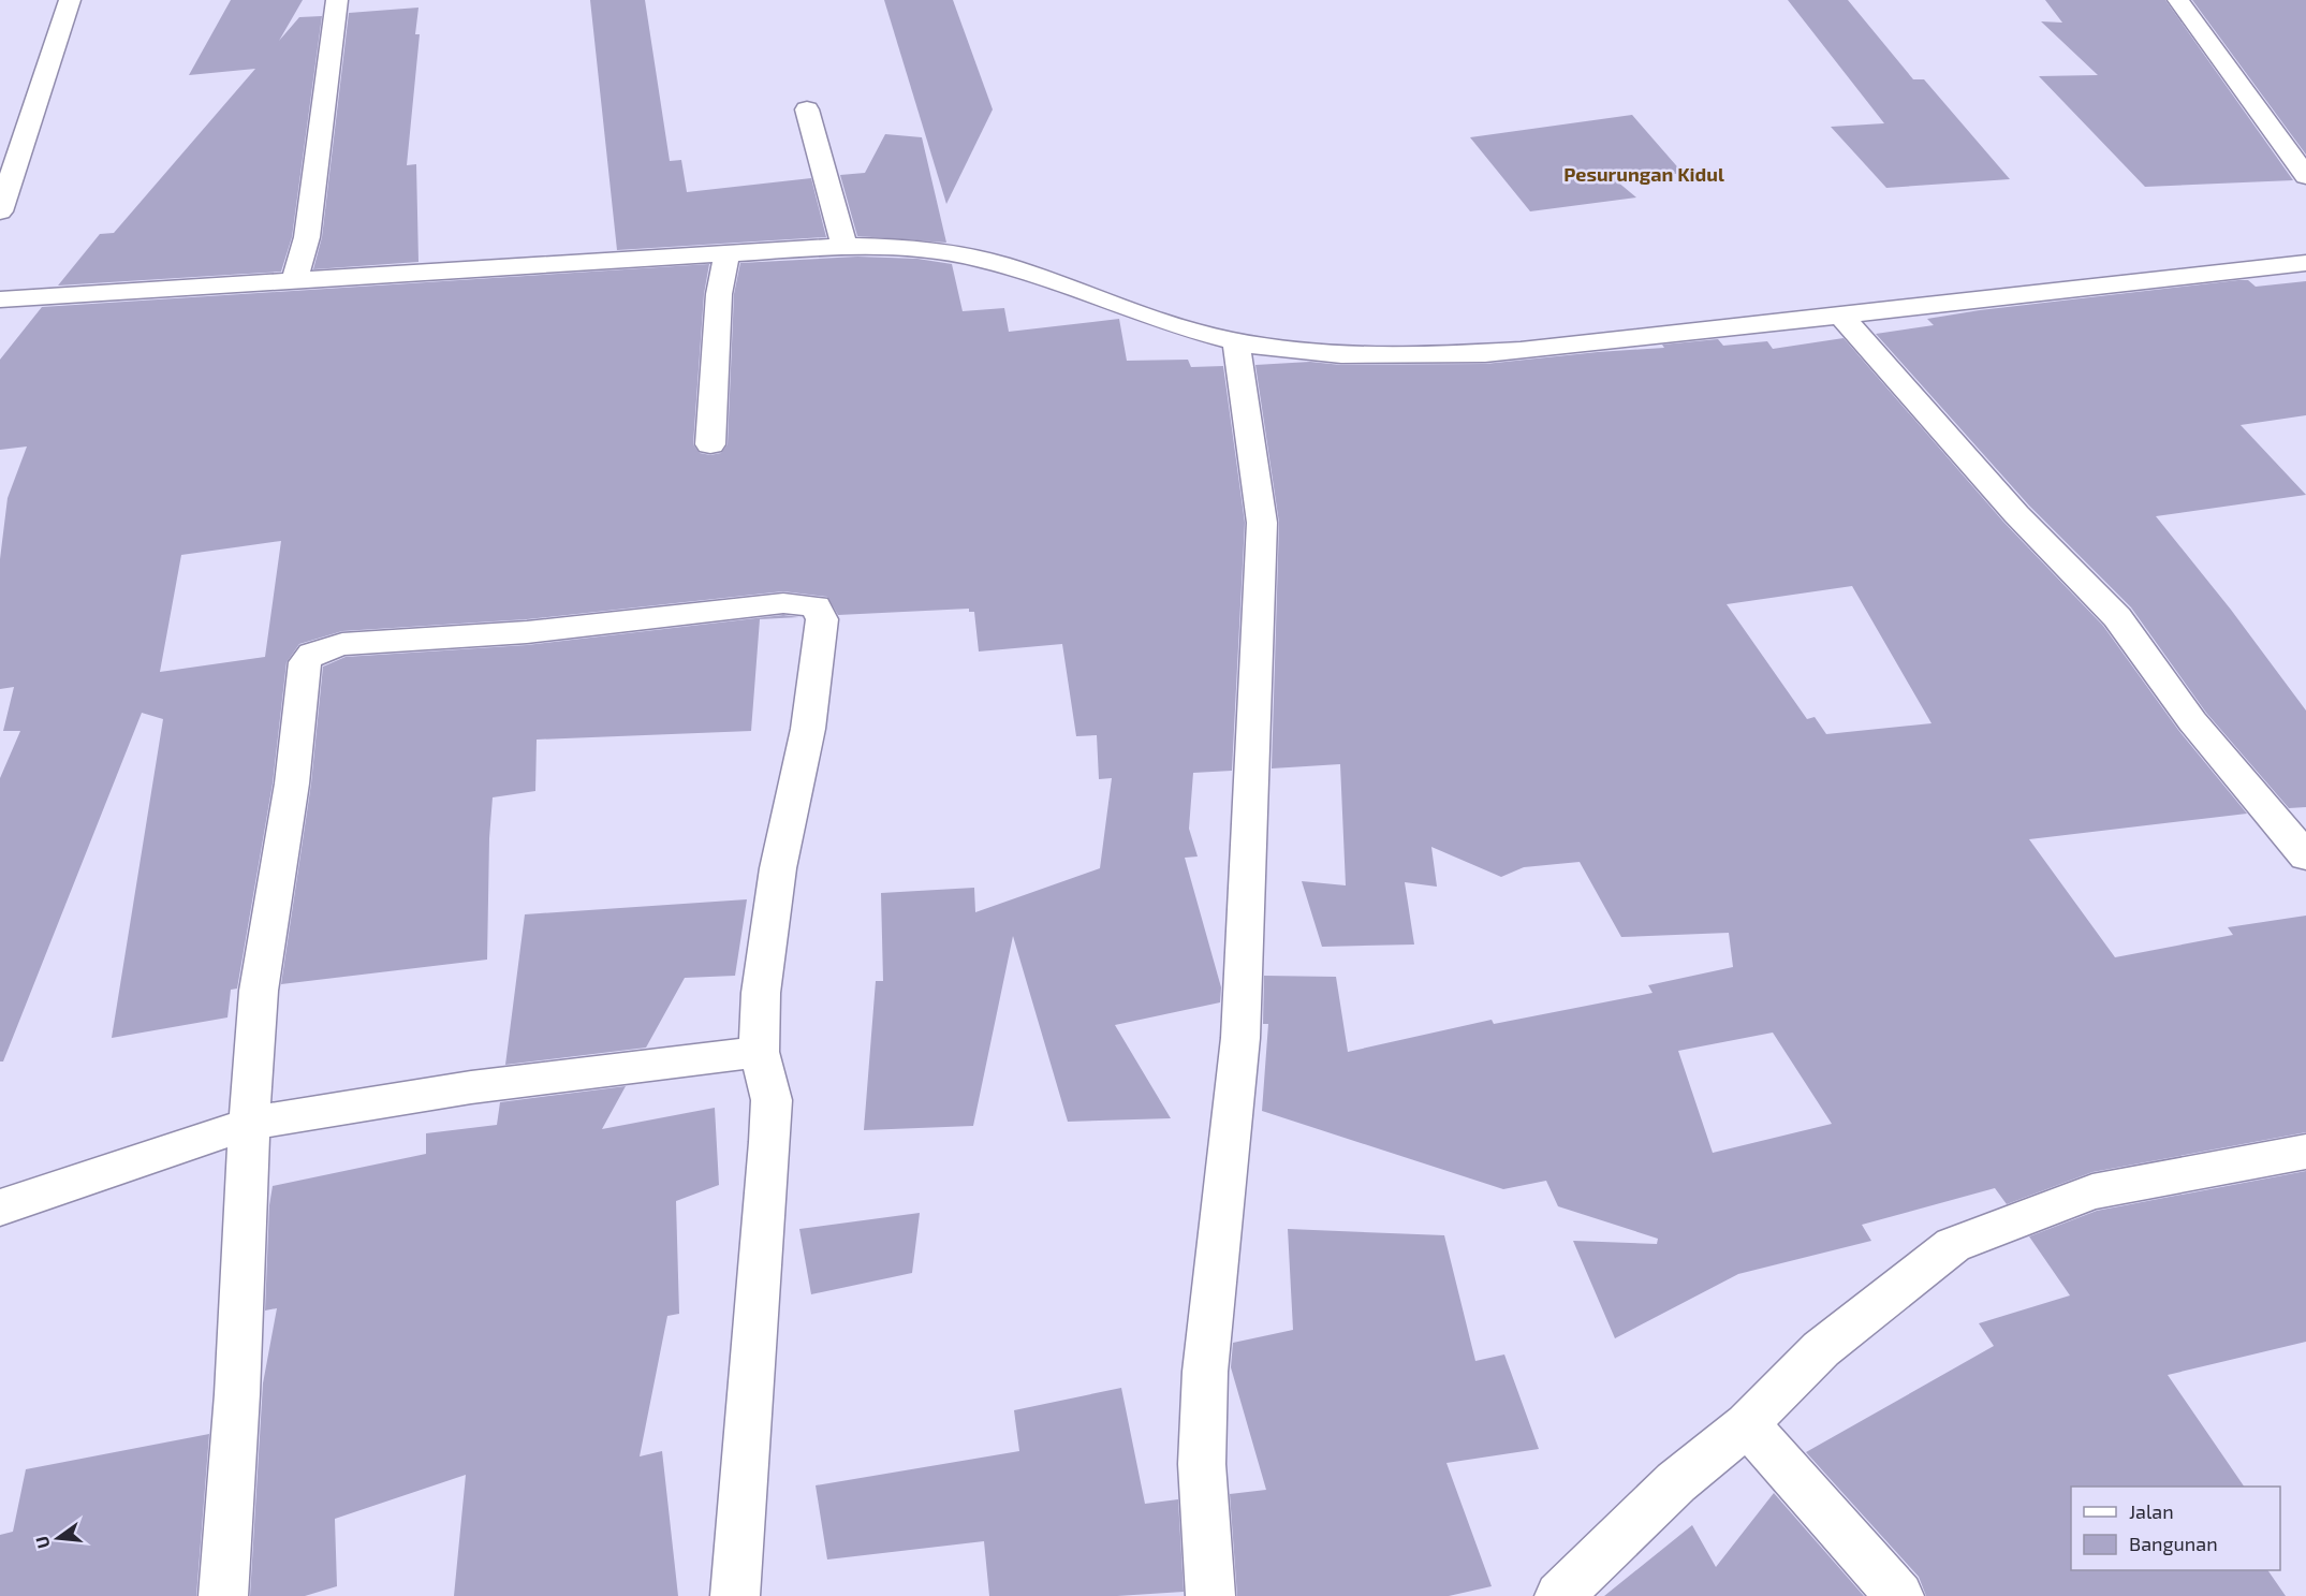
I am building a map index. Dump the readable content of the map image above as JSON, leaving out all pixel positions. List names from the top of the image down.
{
  "districts": ["Pesurungan Kidul"],
  "legend": ["Jalan", "Bangunan"],
  "north": "left"
}
